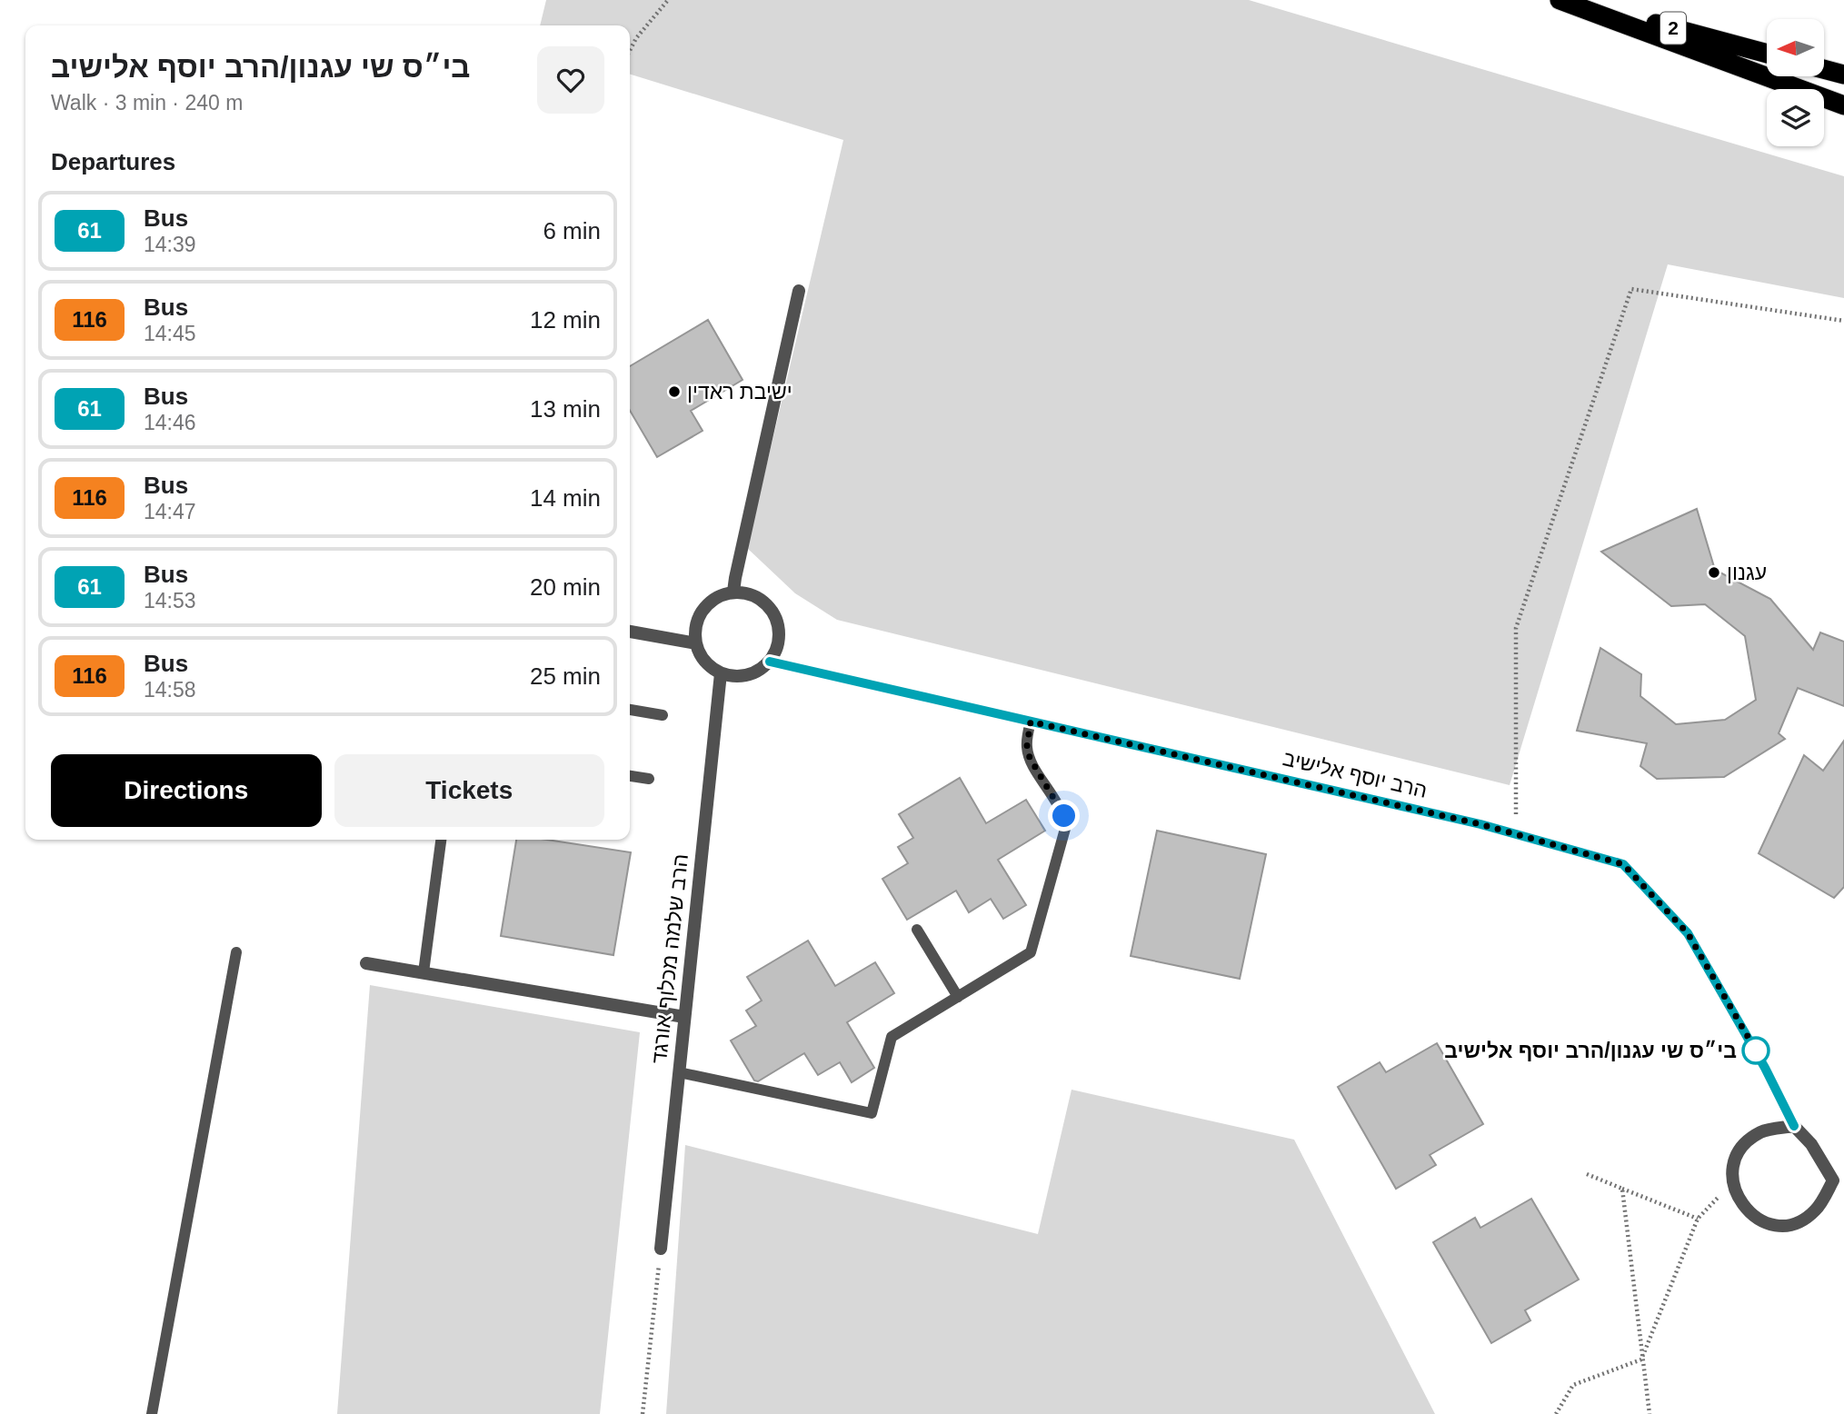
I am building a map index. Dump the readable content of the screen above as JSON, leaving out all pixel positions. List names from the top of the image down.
{
  "streets": {
    "highway": ["2"],
    "street": ["הרב יוסף אלישיב", "הרב שלמה מכלוף אורגד"]
  },
  "crossings": [
    ["הרב יוסף אלישיב", "הרב שלמה מכלוף אורגד"]
  ],
  "places": ["ישיבת ראדין", "עגנון", "בי״ס שי עגנון/הרב יוסף אלישיב"],
  "lines": ["bus line 61"],
  "north": "left",
  "page": {
    "heading": [
      ["בי״ס שי עגנון/הרב יוסף אלישיב", "Walk · 3 min · 240 m"],
      "Departures"
    ],
    "list": [
      {
        "mark": "61",
        "name": "Bus",
        "note": "14:39",
        "value": "6 min"
      },
      {
        "mark": "116",
        "name": "Bus",
        "note": "14:45",
        "value": "12 min"
      },
      {
        "mark": "61",
        "name": "Bus",
        "note": "14:46",
        "value": "13 min"
      },
      {
        "mark": "116",
        "name": "Bus",
        "note": "14:47",
        "value": "14 min"
      },
      {
        "mark": "61",
        "name": "Bus",
        "note": "14:53",
        "value": "20 min"
      },
      {
        "mark": "116",
        "name": "Bus",
        "note": "14:58",
        "value": "25 min"
      }
    ],
    "buttons": ["Directions", "Tickets"]
  }
}
